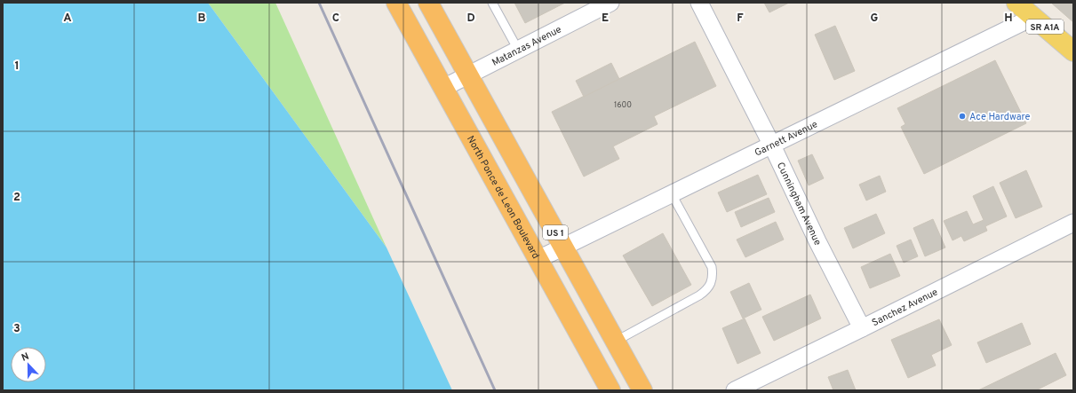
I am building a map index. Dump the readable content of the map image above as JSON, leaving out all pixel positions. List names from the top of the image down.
{
  "streets": {
    "highway": ["North Ponce de Leon Boulevard", "US 1"],
    "main road": ["SR A1A"],
    "street": [
      "Matanzas Avenue",
      "Garnett Avenue",
      "Cunningham Avenue",
      "Sanchez Avenue"
    ]
  },
  "crossings": [
    ["SR A1A", "Garnett Avenue"],
    ["Matanzas Avenue", "North Ponce de Leon Boulevard"],
    ["Matanzas Avenue", "US 1"],
    ["Garnett Avenue", "North Ponce de Leon Boulevard"],
    ["Garnett Avenue", "Cunningham Avenue"],
    ["Garnett Avenue", "US 1"],
    ["Cunningham Avenue", "Sanchez Avenue"]
  ],
  "places": ["Ace Hardware"],
  "house_numbers": ["1600"],
  "north": "top",
  "grid": {
    "columns": [
      "A",
      "B",
      "C",
      "D",
      "E",
      "F",
      "G",
      "H"
    ],
    "rows": ["1", "2", "3"]
  }
}
